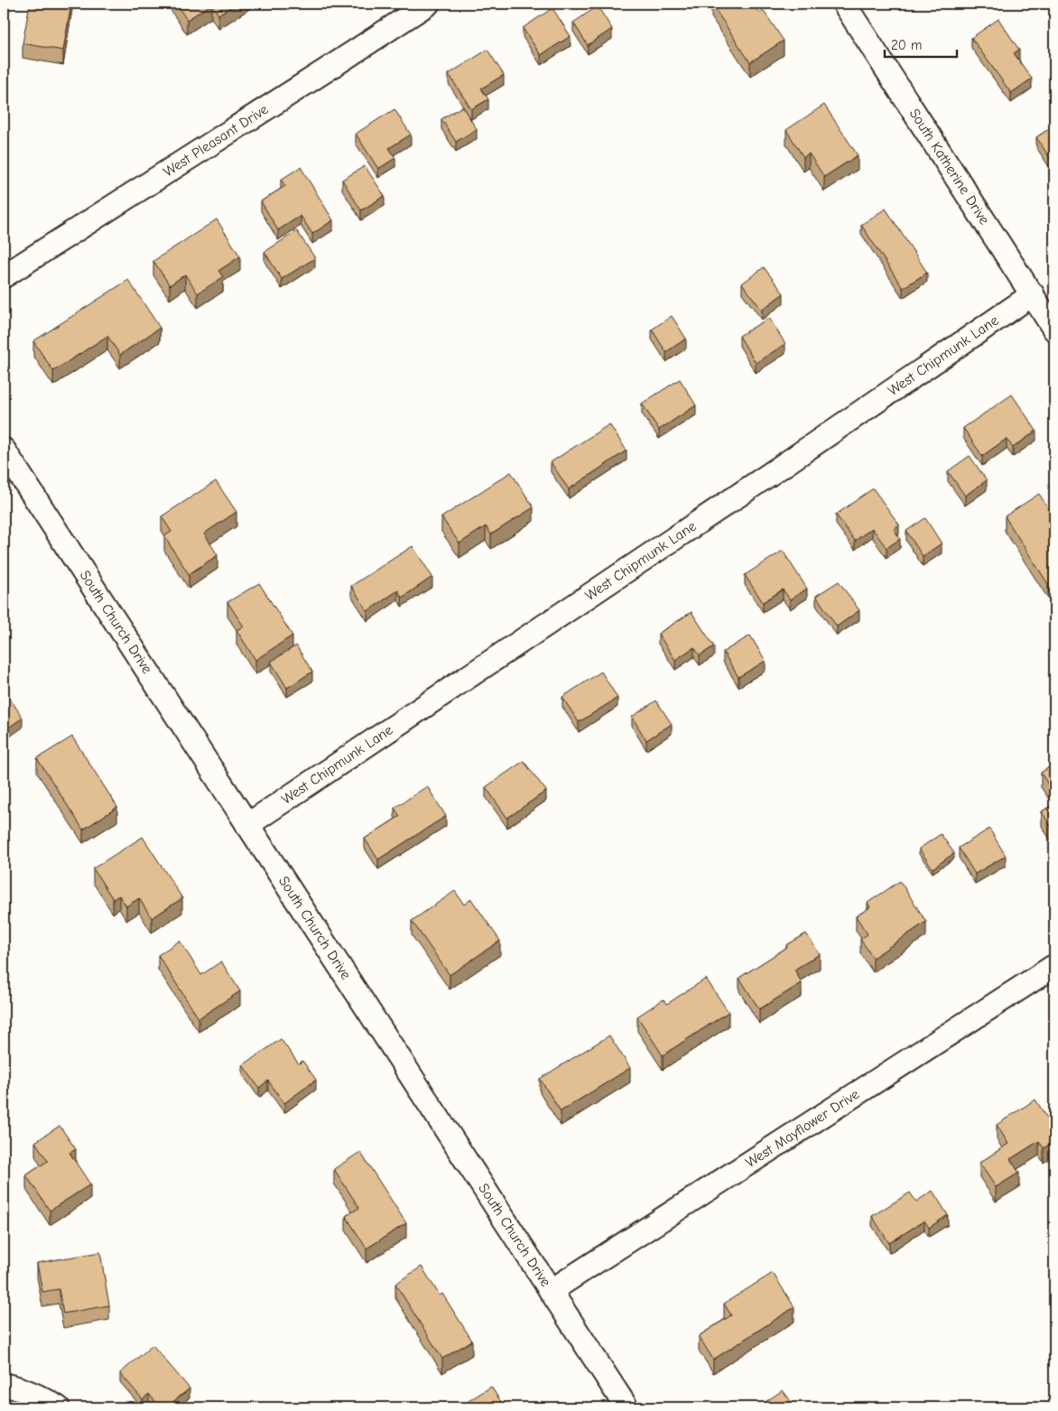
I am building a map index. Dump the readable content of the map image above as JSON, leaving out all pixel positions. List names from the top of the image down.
{
  "streets": {
    "street": [
      "West Pleasant Drive",
      "South Katherine Drive",
      "West Chipmunk Lane",
      "South Church Drive",
      "West Mayflower Drive"
    ]
  },
  "crossings": [
    ["South Katherine Drive", "West Chipmunk Lane"],
    ["West Chipmunk Lane", "South Church Drive"],
    ["South Church Drive", "West Mayflower Drive"]
  ],
  "scale_bar": "20 m"
}
